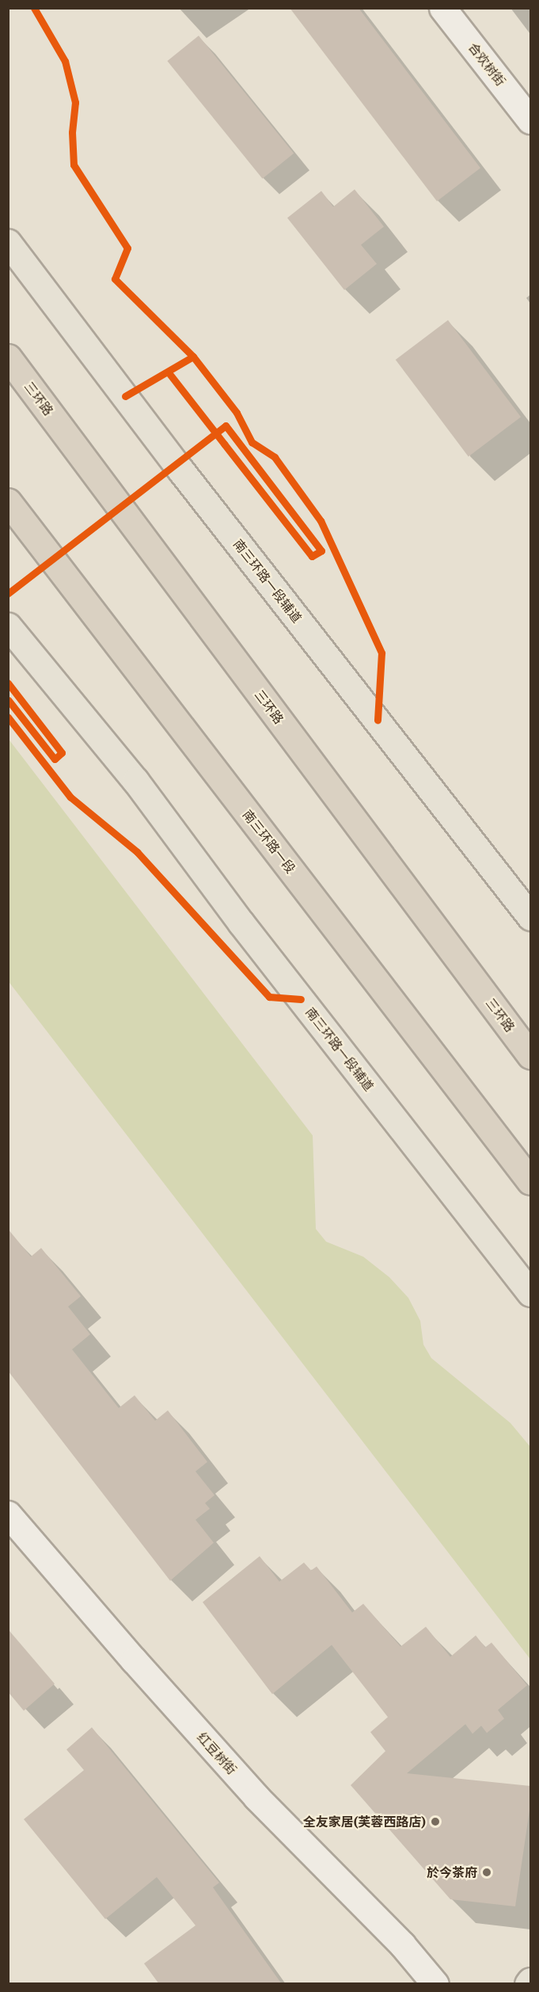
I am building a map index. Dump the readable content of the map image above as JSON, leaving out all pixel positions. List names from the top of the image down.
{
  "streets": {
    "highway": ["三环路", "南三环路一段"],
    "main road": ["南三环路一段辅道"],
    "street": ["合欢树街", "红豆树街"]
  },
  "places": ["全友家居(芙蓉西路店)", "於今茶府"]
}
